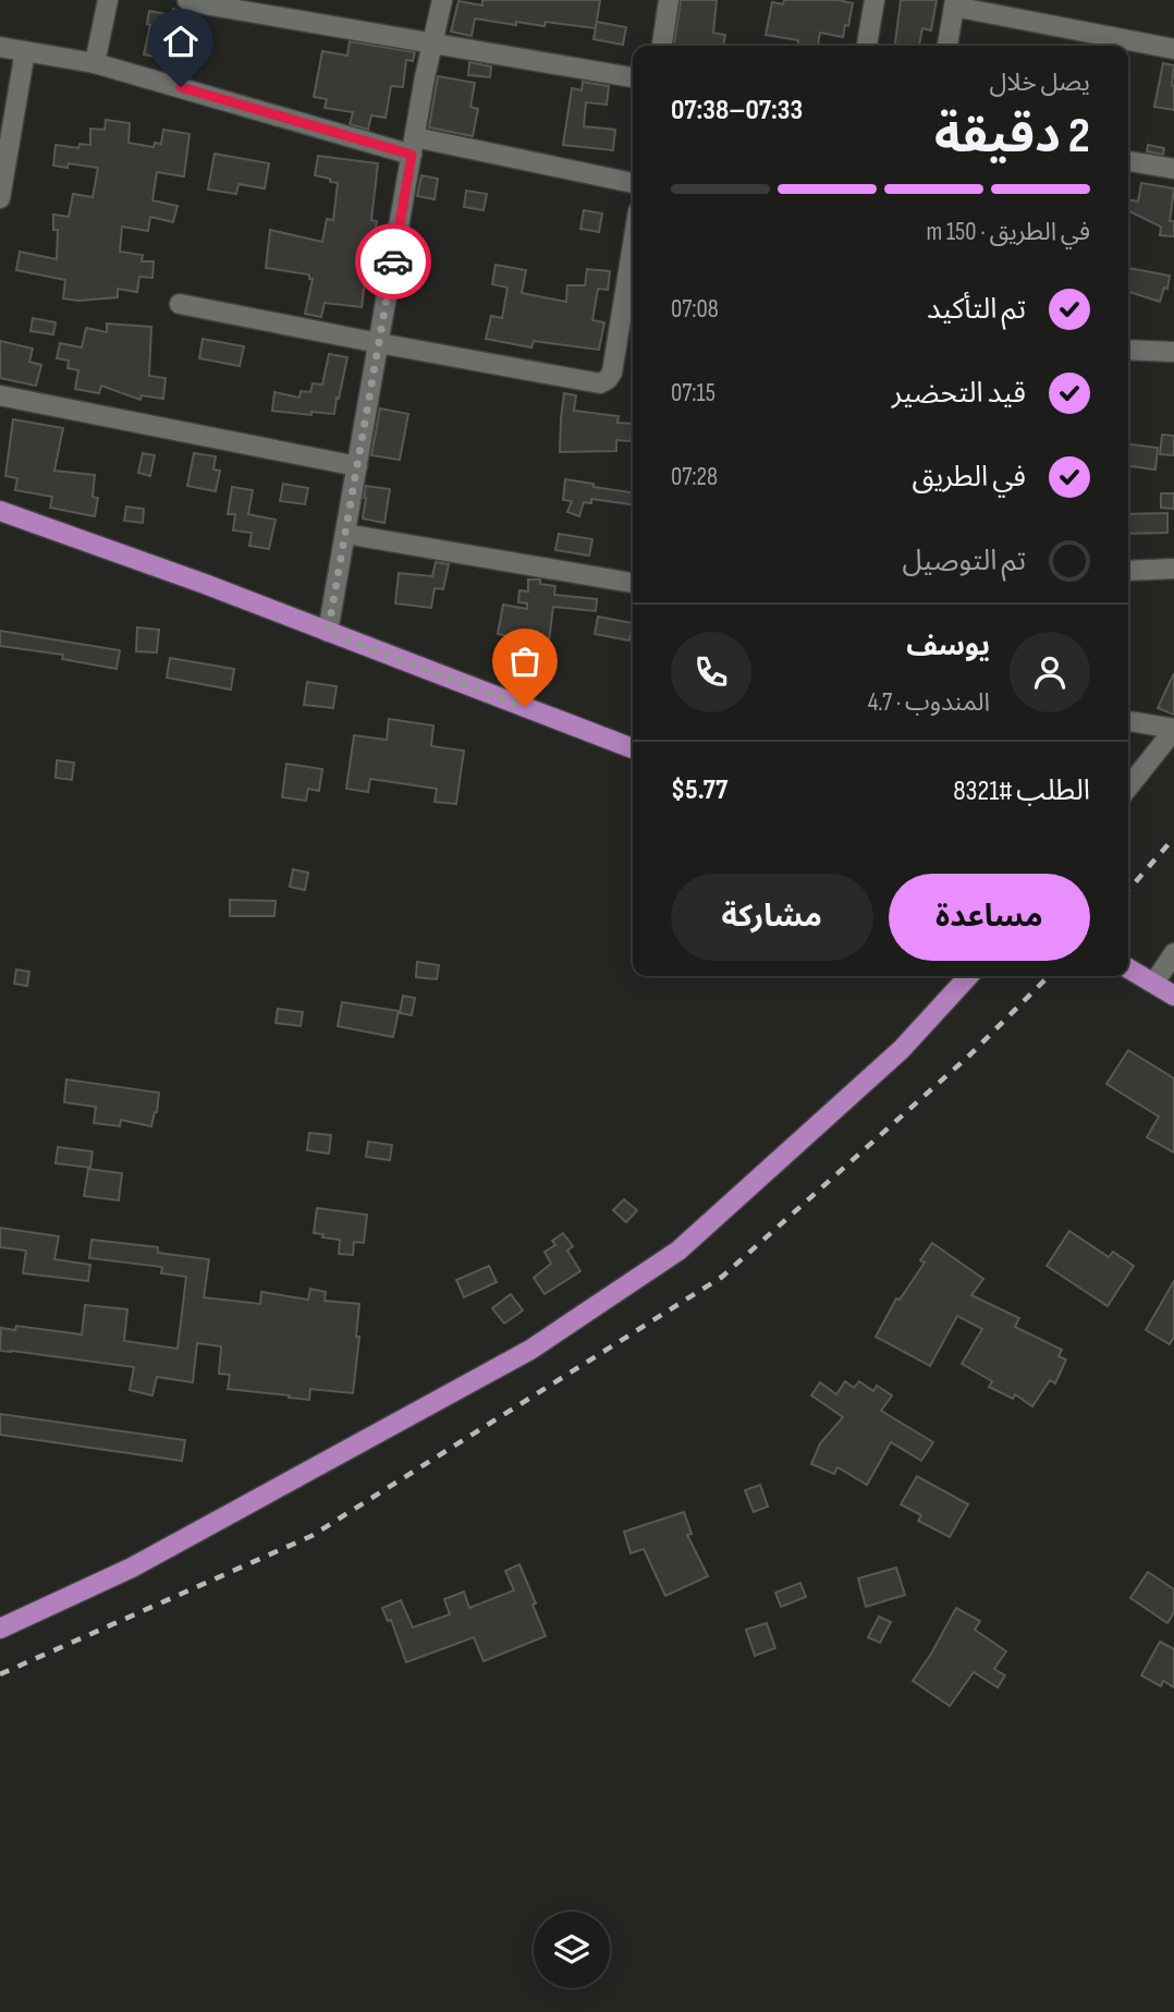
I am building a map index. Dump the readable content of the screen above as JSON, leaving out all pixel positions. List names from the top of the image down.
{
  "page": {
    "heading": ["2 دقيقة", "يصل خلال", "07:33–07:38"],
    "panel": [
      "يوسف",
      "المندوب · 4.7",
      "الطلب #8321",
      "$5.77"
    ],
    "bar": "في الطريق · 150 m",
    "list": [
      ["تم التأكيد", "07:08"],
      ["قيد التحضير", "07:15"],
      ["في الطريق", "07:28"],
      "تم التوصيل"
    ],
    "buttons": ["مساعدة", "مشاركة"]
  }
}
